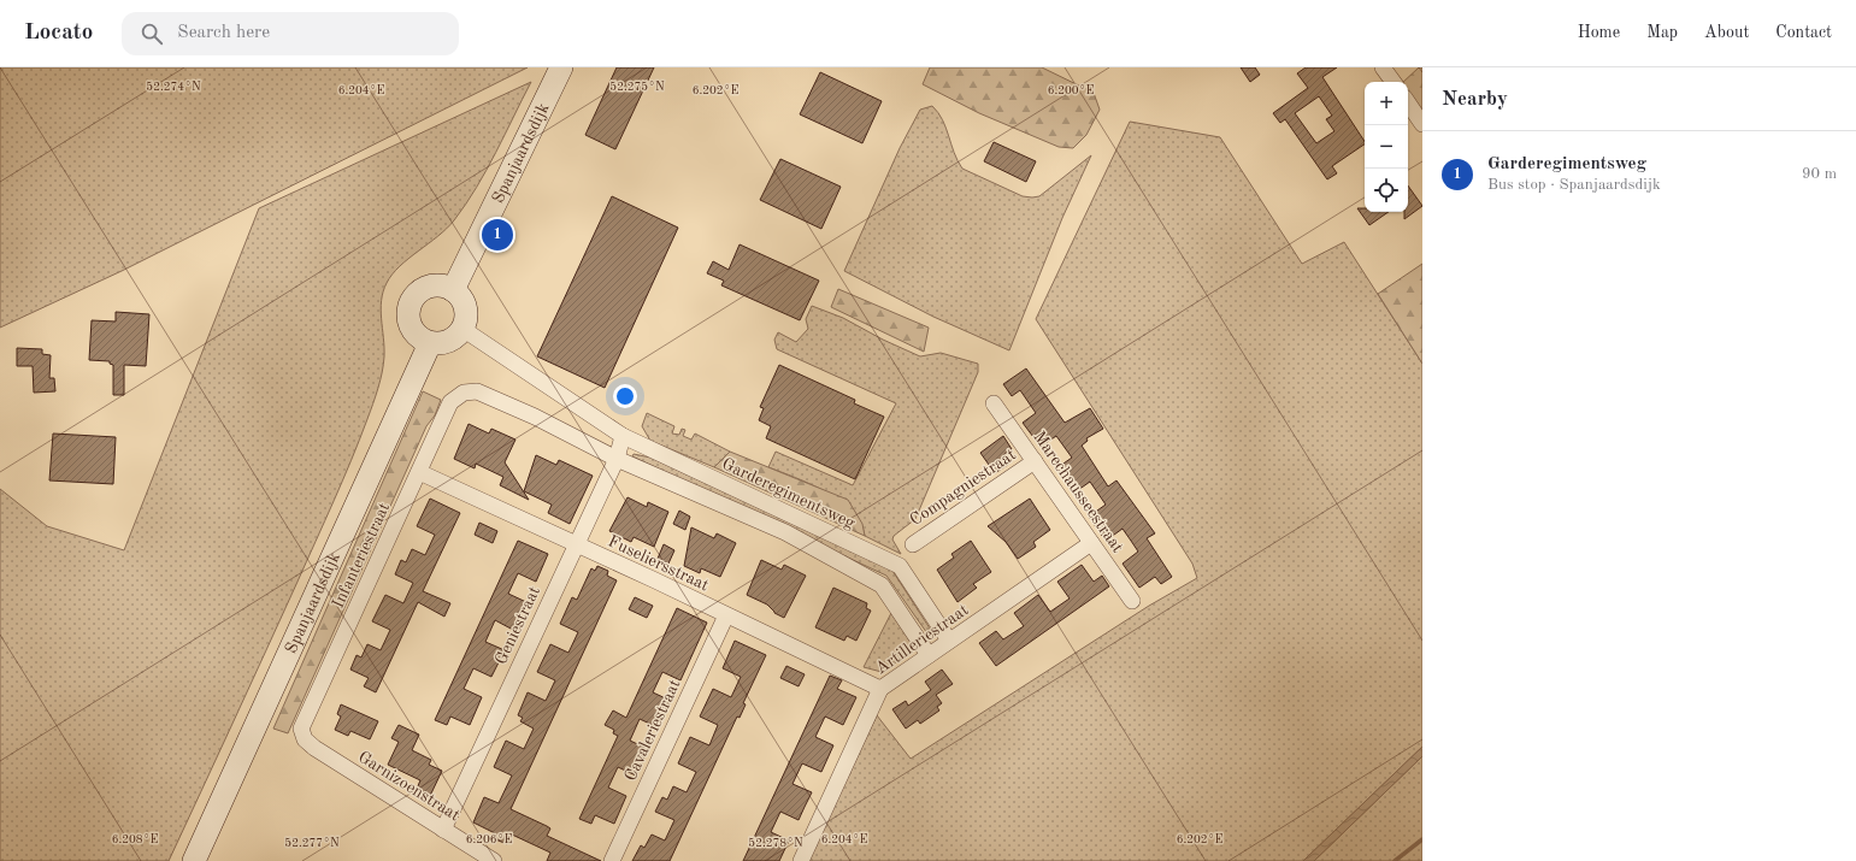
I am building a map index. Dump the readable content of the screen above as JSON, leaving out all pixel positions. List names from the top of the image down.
{
  "streets": {
    "street": [
      "Spanjaardsdijk",
      "Compagniestraat",
      "Marechausseestraat",
      "Garderegimentsweg",
      "Infanteriestraat",
      "Fuseliersstraat",
      "Geniestraat",
      "Artilleriestraat",
      "Cavaleriestraat",
      "Garnizoenstraat"
    ]
  },
  "crossings": [
    ["Spanjaardsdijk", "Garderegimentsweg"],
    ["Compagniestraat", "Marechausseestraat"],
    ["Marechausseestraat", "Artilleriestraat"],
    ["Garderegimentsweg", "Geniestraat"],
    ["Garderegimentsweg", "Artilleriestraat"],
    ["Infanteriestraat", "Fuseliersstraat"],
    ["Infanteriestraat", "Geniestraat"],
    ["Infanteriestraat", "Garnizoenstraat"],
    ["Fuseliersstraat", "Geniestraat"],
    ["Fuseliersstraat", "Artilleriestraat"],
    ["Fuseliersstraat", "Cavaleriestraat"],
    ["Geniestraat", "Garnizoenstraat"]
  ],
  "page": {
    "header": "Locato",
    "search": "Search here",
    "nav": [
      "Home",
      "Map",
      "About",
      "Contact"
    ],
    "heading": "Nearby",
    "map_buttons": ["+", "−"],
    "list": [
      {
        "mark": "1",
        "name": "Garderegimentsweg",
        "note": "Bus stop · Spanjaardsdijk",
        "value": "90 m"
      }
    ],
    "pins": "1"
  },
  "coordinates": [
    "52.274°N",
    "52.275°N",
    "6.204°E",
    "6.202°E",
    "6.200°E",
    "6.208°E",
    "6.206°E",
    "52.277°N",
    "52.278°N"
  ]
}
